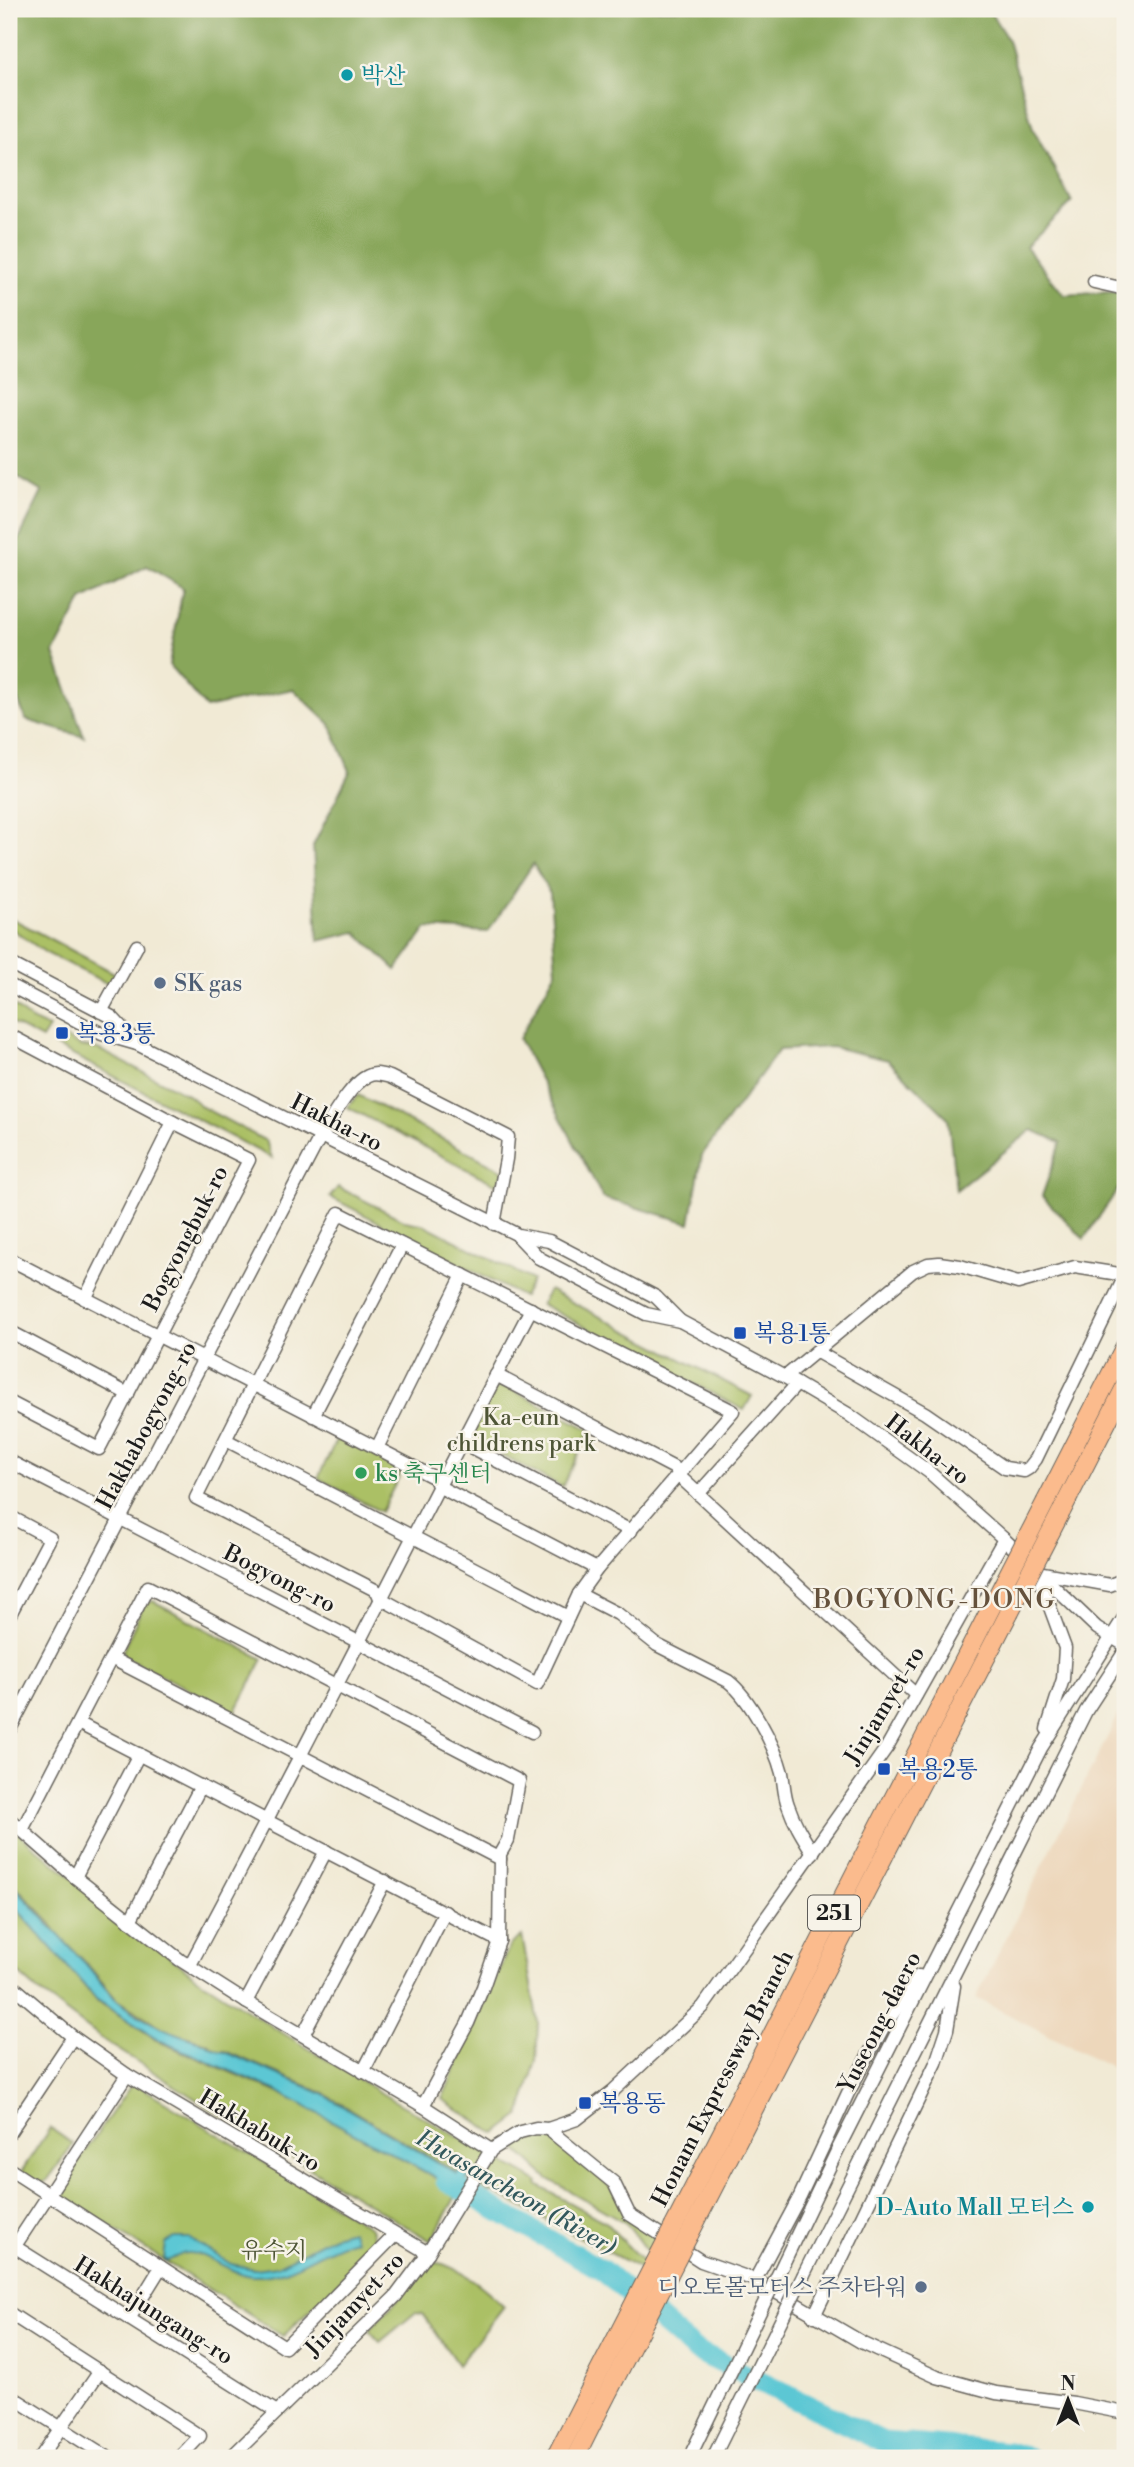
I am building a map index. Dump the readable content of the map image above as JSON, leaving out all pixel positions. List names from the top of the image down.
{
  "streets": {
    "highway": ["251", "Honam Expressway Branch"],
    "street": [
      "Hakha-ro",
      "Bogyongbuk-ro",
      "Hakhabogyong-ro",
      "Bogyong-ro",
      "Jinjamyet-ro",
      "Yuseong-daero",
      "Hakhabuk-ro",
      "Hakhajungang-ro"
    ]
  },
  "crossings": [
    ["Hakha-ro", "Hakhabogyong-ro"],
    ["Hakha-ro", "Jinjamyet-ro"],
    ["Hakha-ro", "Yuseong-daero"],
    ["Bogyongbuk-ro", "Hakhabogyong-ro"],
    ["Hakhabogyong-ro", "Bogyong-ro"],
    ["Jinjamyet-ro", "Hakhabuk-ro"],
    ["Jinjamyet-ro", "Hakhajungang-ro"]
  ],
  "districts": ["BOGYONG-DONG"],
  "water": ["Hwasancheon (River)"],
  "parks": ["Ka-eun childrens park", "유수지"],
  "places": {
    "other": [
      "박산",
      "SK gas",
      "ks 축구센터",
      "D-Auto Mall 모터스",
      "디오토몰모터스 주차타워"
    ],
    "transit": [
      "복용3통",
      "복용1통",
      "복용2통",
      "복용동"
    ]
  },
  "north": "top"
}
